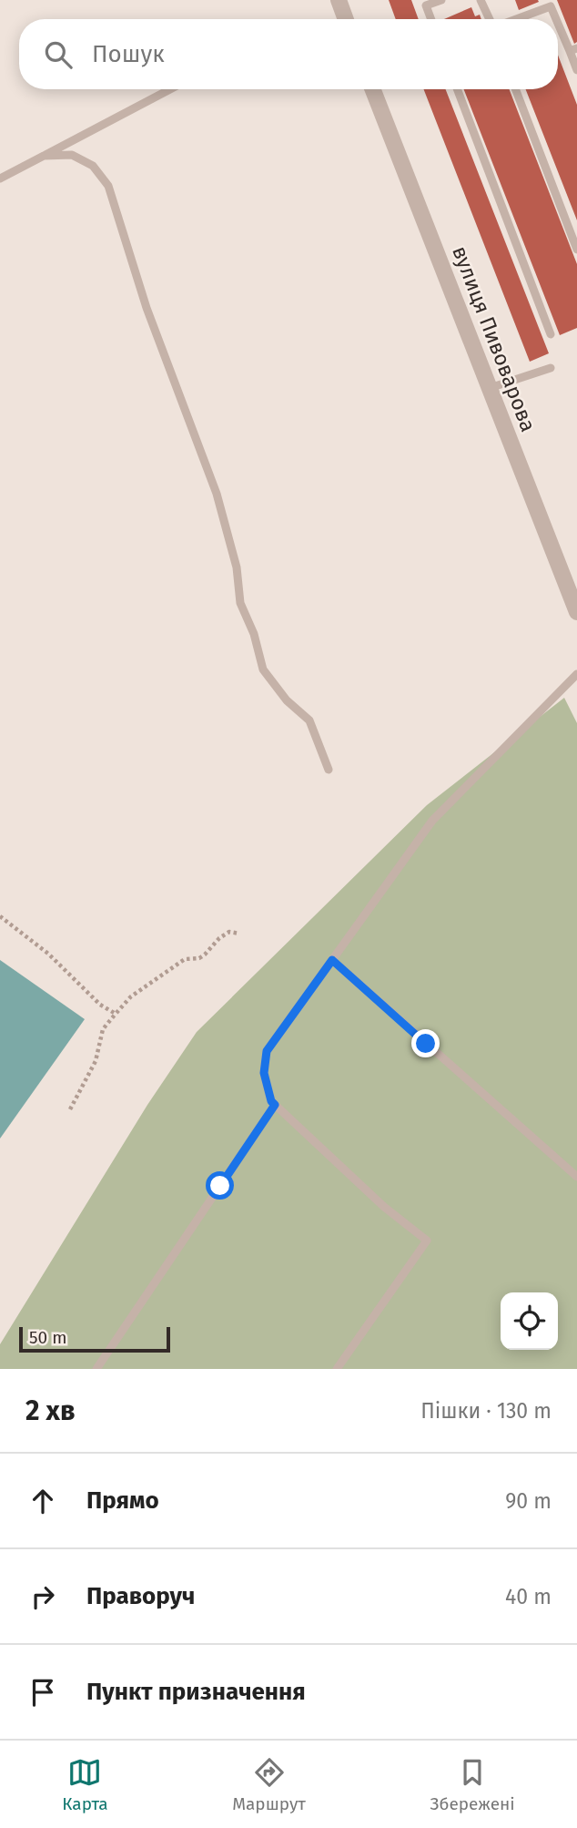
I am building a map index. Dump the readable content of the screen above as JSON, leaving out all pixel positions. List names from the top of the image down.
{
  "streets": {
    "street": ["вулиця Пивоварова"]
  },
  "scale_bar": "50 m",
  "page": {
    "search": "Пошук",
    "scale": "50 m",
    "heading": ["2 хв", "Пішки · 130 m"],
    "list": [
      ["Прямо", "90 m"],
      ["Праворуч", "40 m"],
      "Пункт призначення"
    ],
    "nav": ["Карта", "Маршрут", "Збережені"]
  }
}
